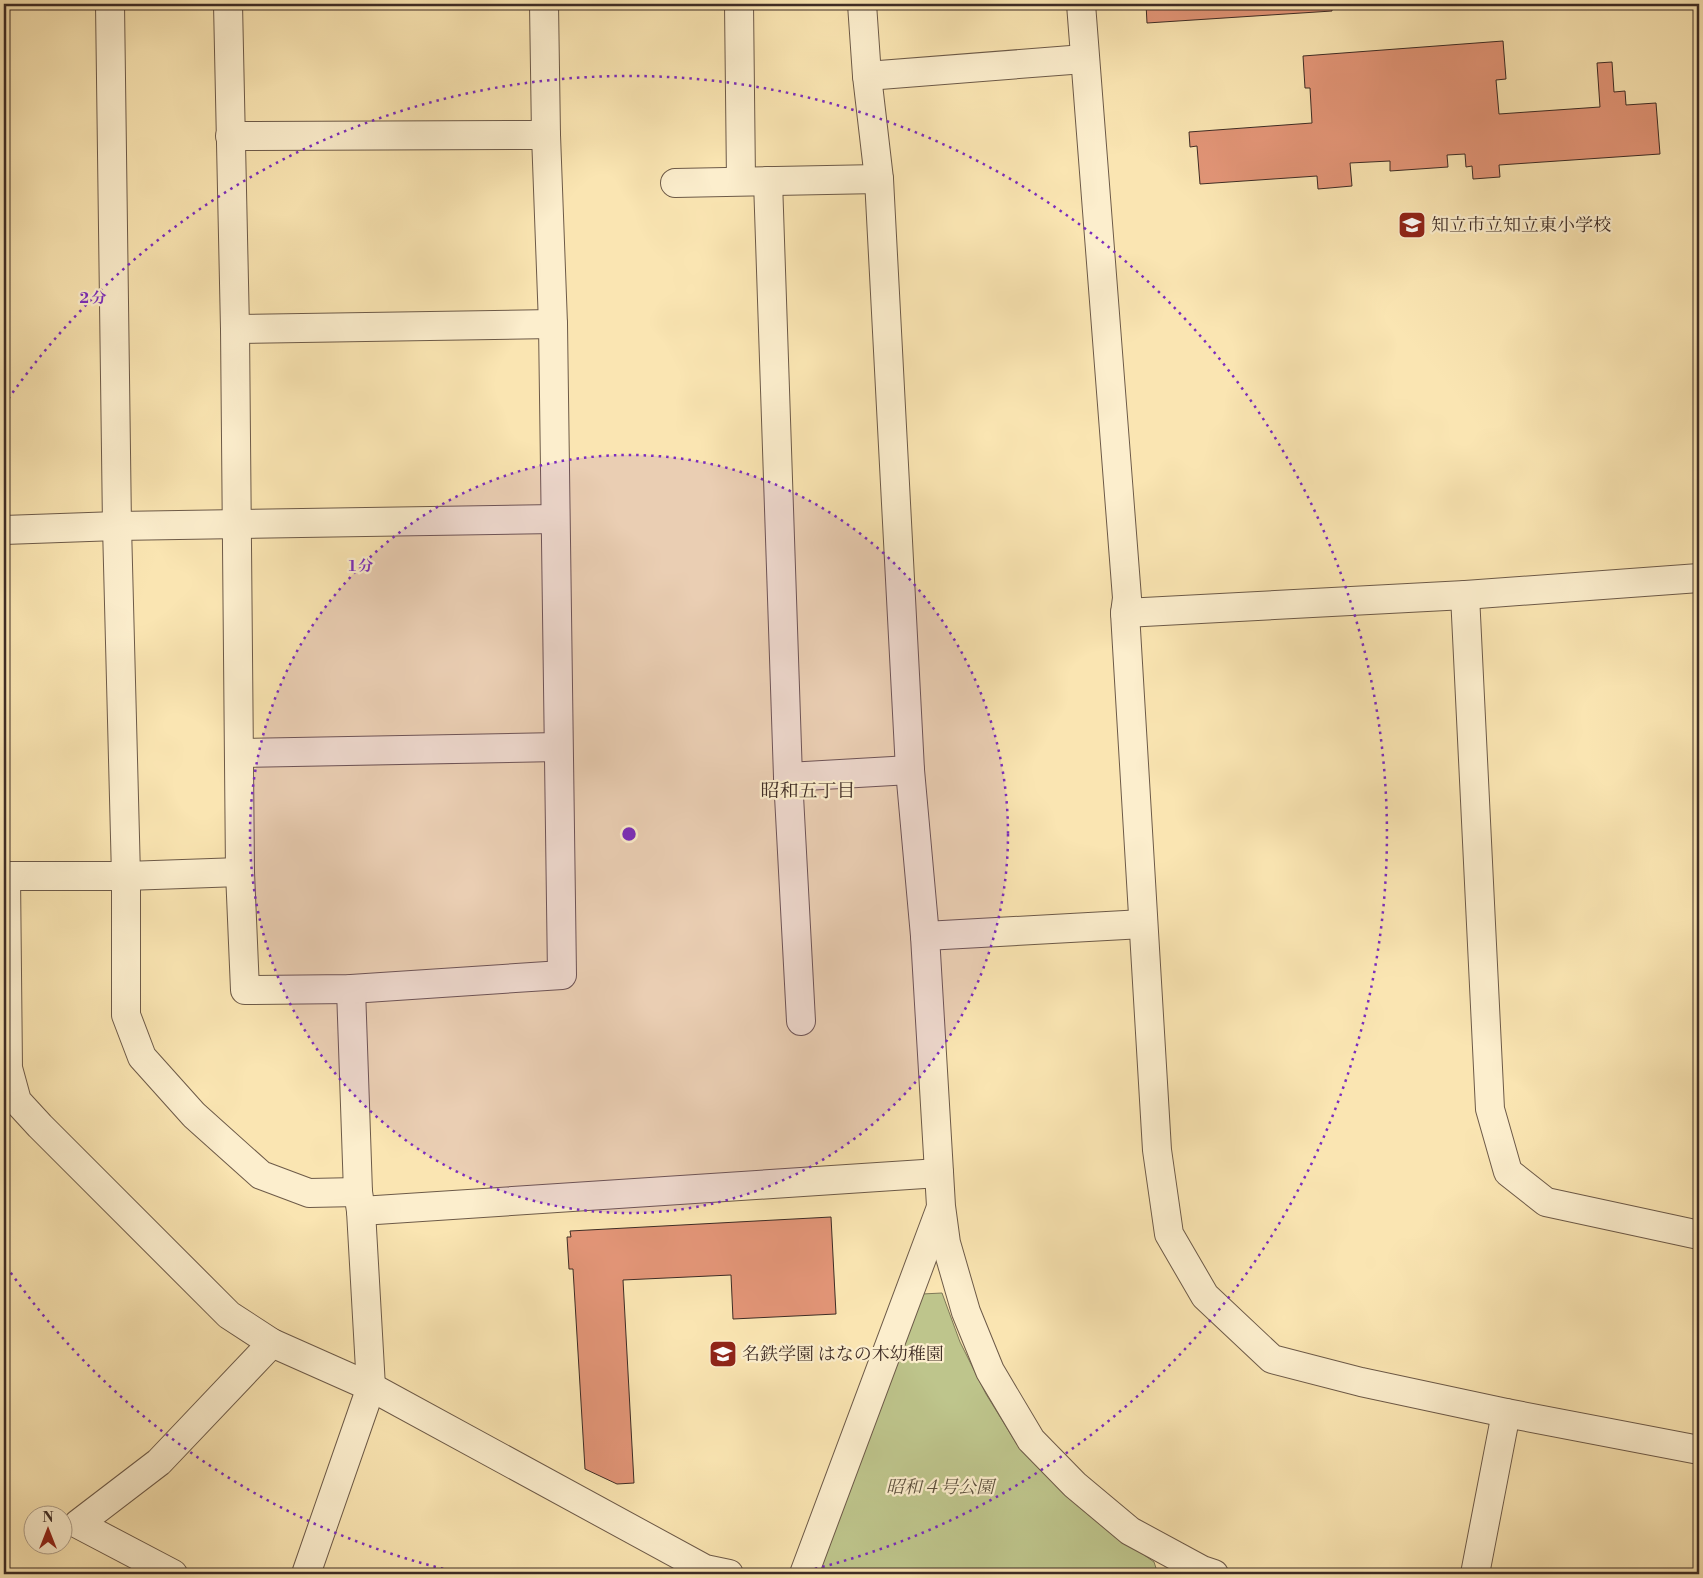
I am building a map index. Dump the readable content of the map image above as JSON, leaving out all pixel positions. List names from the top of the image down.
{
  "districts": ["昭和五丁目"],
  "parks": ["昭和４号公園"],
  "places": {
    "school or university": ["知立市立知立東小学校", "名鉄学園 はなの木幼稚園"]
  },
  "north": "top",
  "rings": ["2 分", "1 分"]
}
